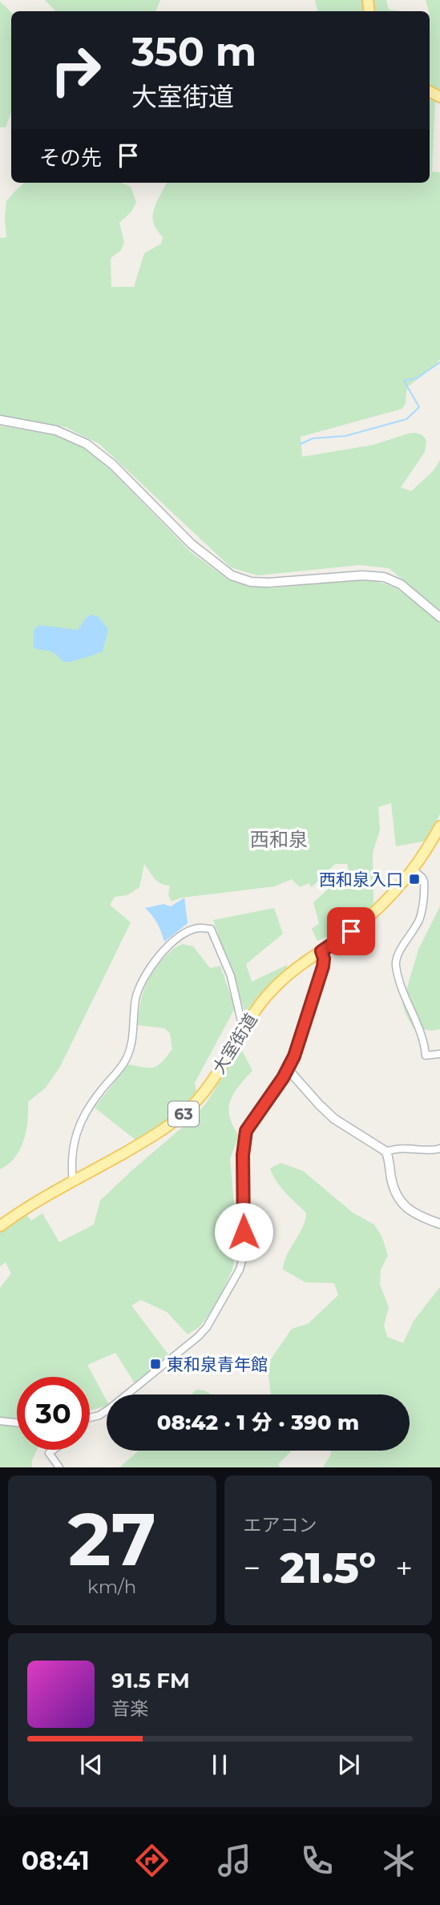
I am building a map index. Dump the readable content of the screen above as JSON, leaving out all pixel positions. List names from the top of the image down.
{
  "streets": {
    "main road": ["大室街道", "63"]
  },
  "districts": ["西和泉"],
  "places": {
    "transit": ["西和泉入口", "東和泉青年館"]
  },
  "page": {
    "turn": ["350 m", "大室街道"],
    "then": "その先",
    "limit": "30",
    "trip": "08:42 · 1 分 · 390 m",
    "tile": [
      ["27", "km/h"],
      "エアコン"
    ],
    "heat": ["−", "21.5°", "+"],
    "song": ["91.5 FM", "音楽"],
    "tabs": "08:41"
  }
}
